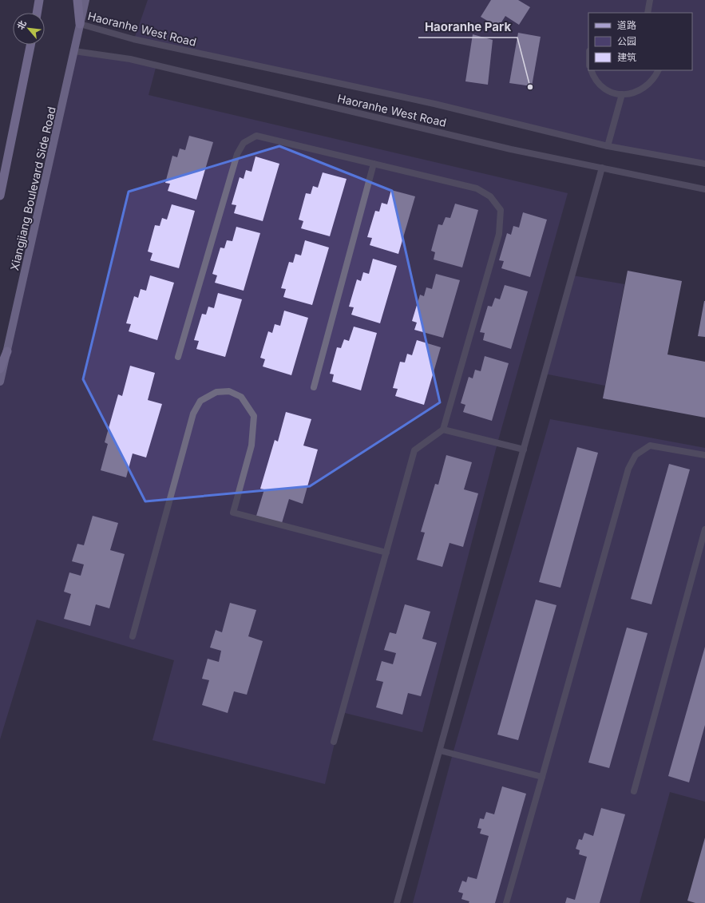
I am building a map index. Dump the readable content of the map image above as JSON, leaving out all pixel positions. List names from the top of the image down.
{
  "streets": {
    "main road": ["Xiangjiang Boulevard Side Road"],
    "street": ["Haoranhe West Road"]
  },
  "crossings": [
    ["Haoranhe West Road", "Xiangjiang Boulevard Side Road"]
  ],
  "places": ["Haoranhe Park"],
  "legend": ["道路", "公园", "建筑"],
  "north": "top left"
}
